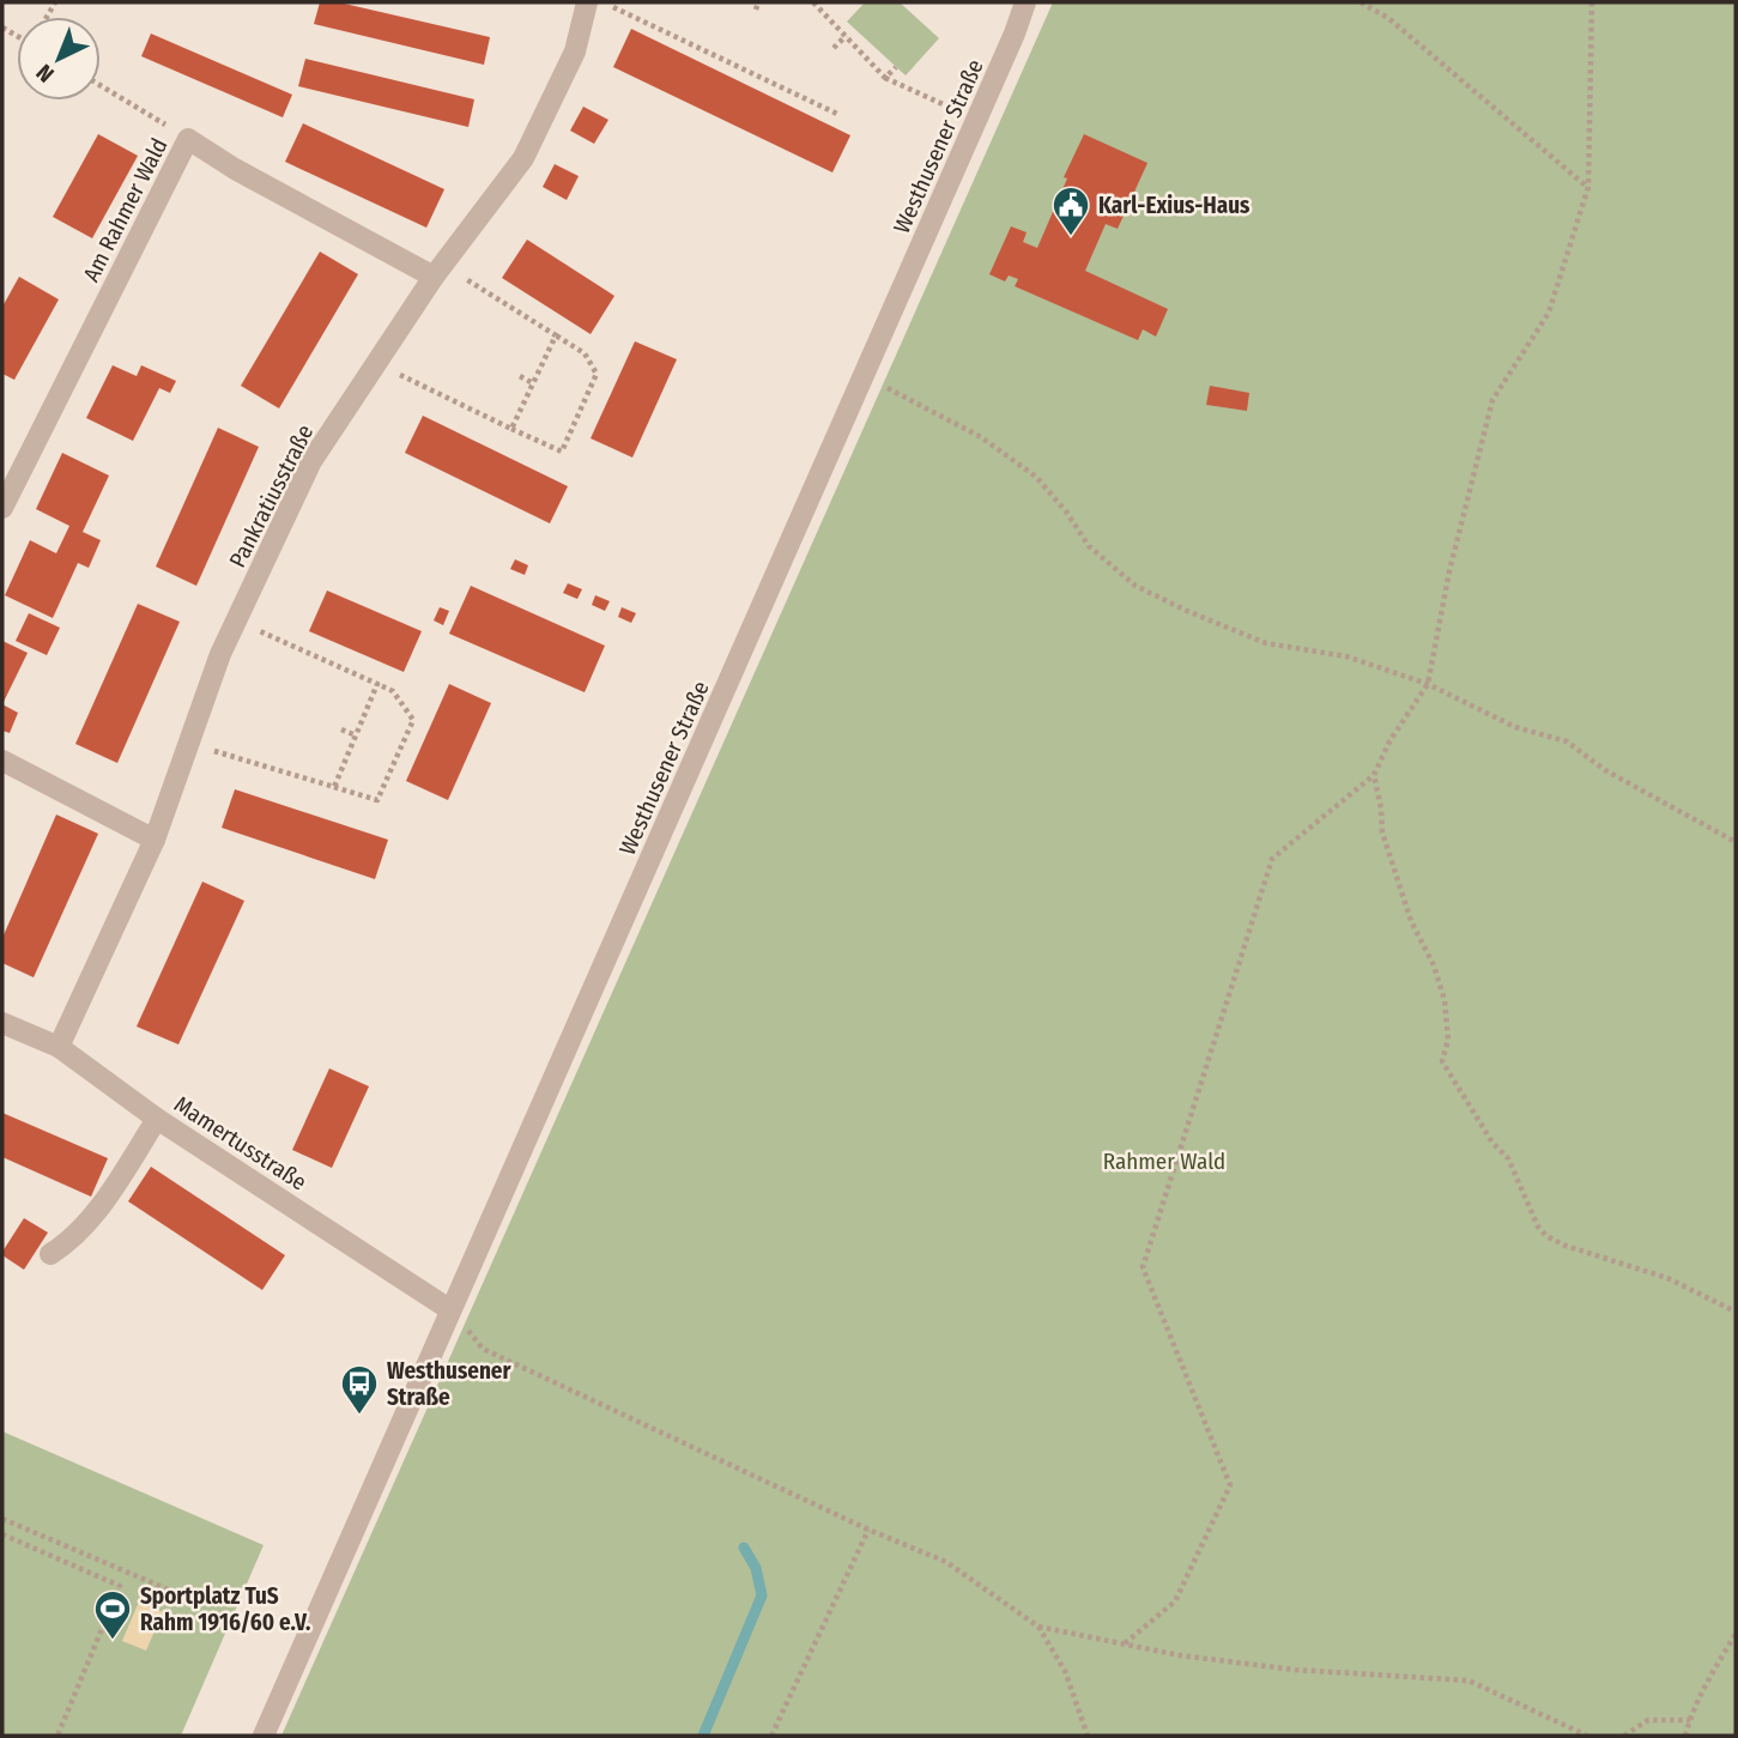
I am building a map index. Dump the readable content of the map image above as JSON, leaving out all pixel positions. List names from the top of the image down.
{
  "streets": {
    "street": [
      "Westhusener Straße",
      "Am Rahmer Wald",
      "Pankratiusstraße",
      "Mamertusstraße"
    ]
  },
  "crossings": [
    ["Westhusener Straße", "Mamertusstraße"],
    ["Am Rahmer Wald", "Pankratiusstraße"],
    ["Pankratiusstraße", "Mamertusstraße"]
  ],
  "parks": ["Rahmer Wald"],
  "places": {
    "public building": ["Karl-Exius-Haus"],
    "bus stop": ["Westhusener Straße"],
    "sports": ["Sportplatz TuS Rahm 1916/60 e.V."]
  },
  "north": "bottom left"
}
